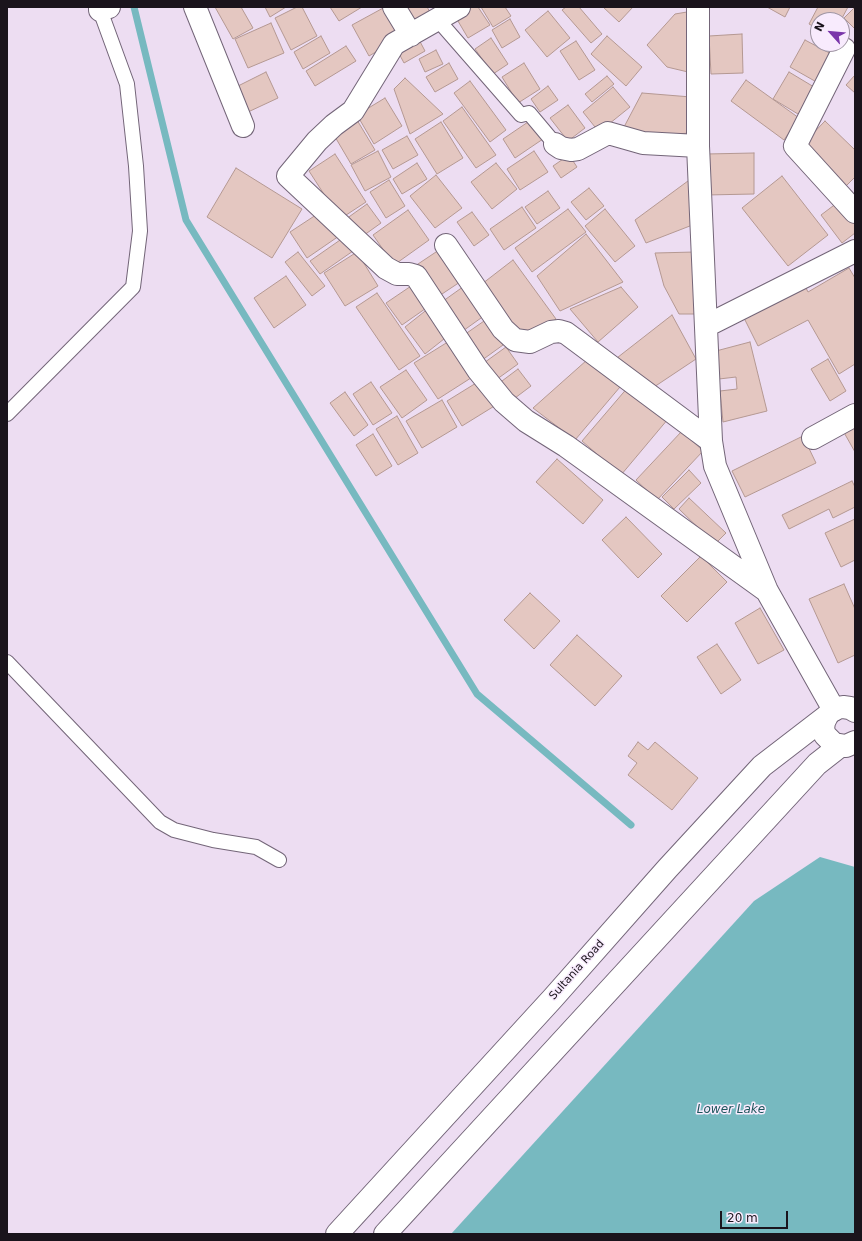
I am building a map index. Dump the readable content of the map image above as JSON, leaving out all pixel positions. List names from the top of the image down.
{
  "streets": {
    "street": ["Sultania Road"]
  },
  "water": ["Lower Lake"],
  "scale_bar": "20 m",
  "north": "top left"
}
